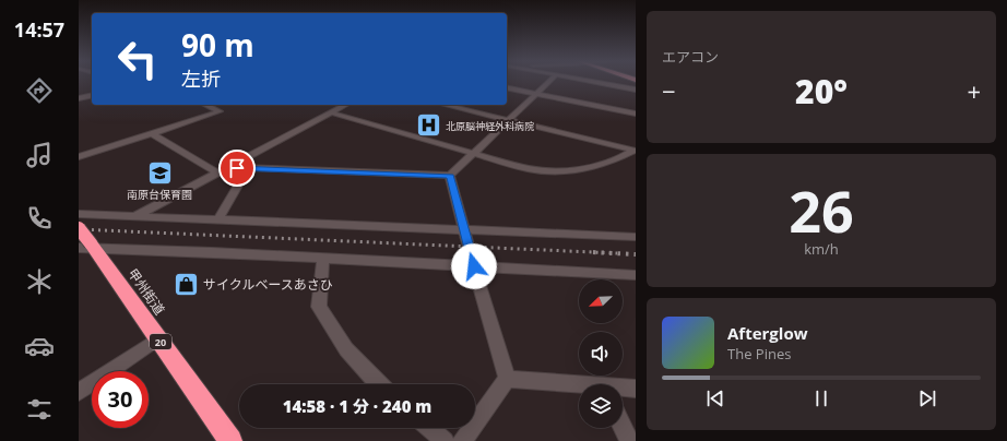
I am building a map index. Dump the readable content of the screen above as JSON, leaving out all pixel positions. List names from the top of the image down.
{
  "streets": {
    "highway": ["甲州街道", "20"]
  },
  "places": {
    "hospital": ["北原脳神経外科病院"],
    "school or university": ["南原台保育園"],
    "shop": ["サイクルベースあさひ"]
  },
  "north": "bottom left",
  "page": {
    "tabs": "14:57",
    "tile": [
      "エアコン",
      ["26", "km/h"]
    ],
    "turn": ["90 m", "左折"],
    "heat": ["−", "20°", "+"],
    "song": ["Afterglow", "The Pines"],
    "limit": "30",
    "trip": "14:58 · 1 分 · 240 m"
  }
}
